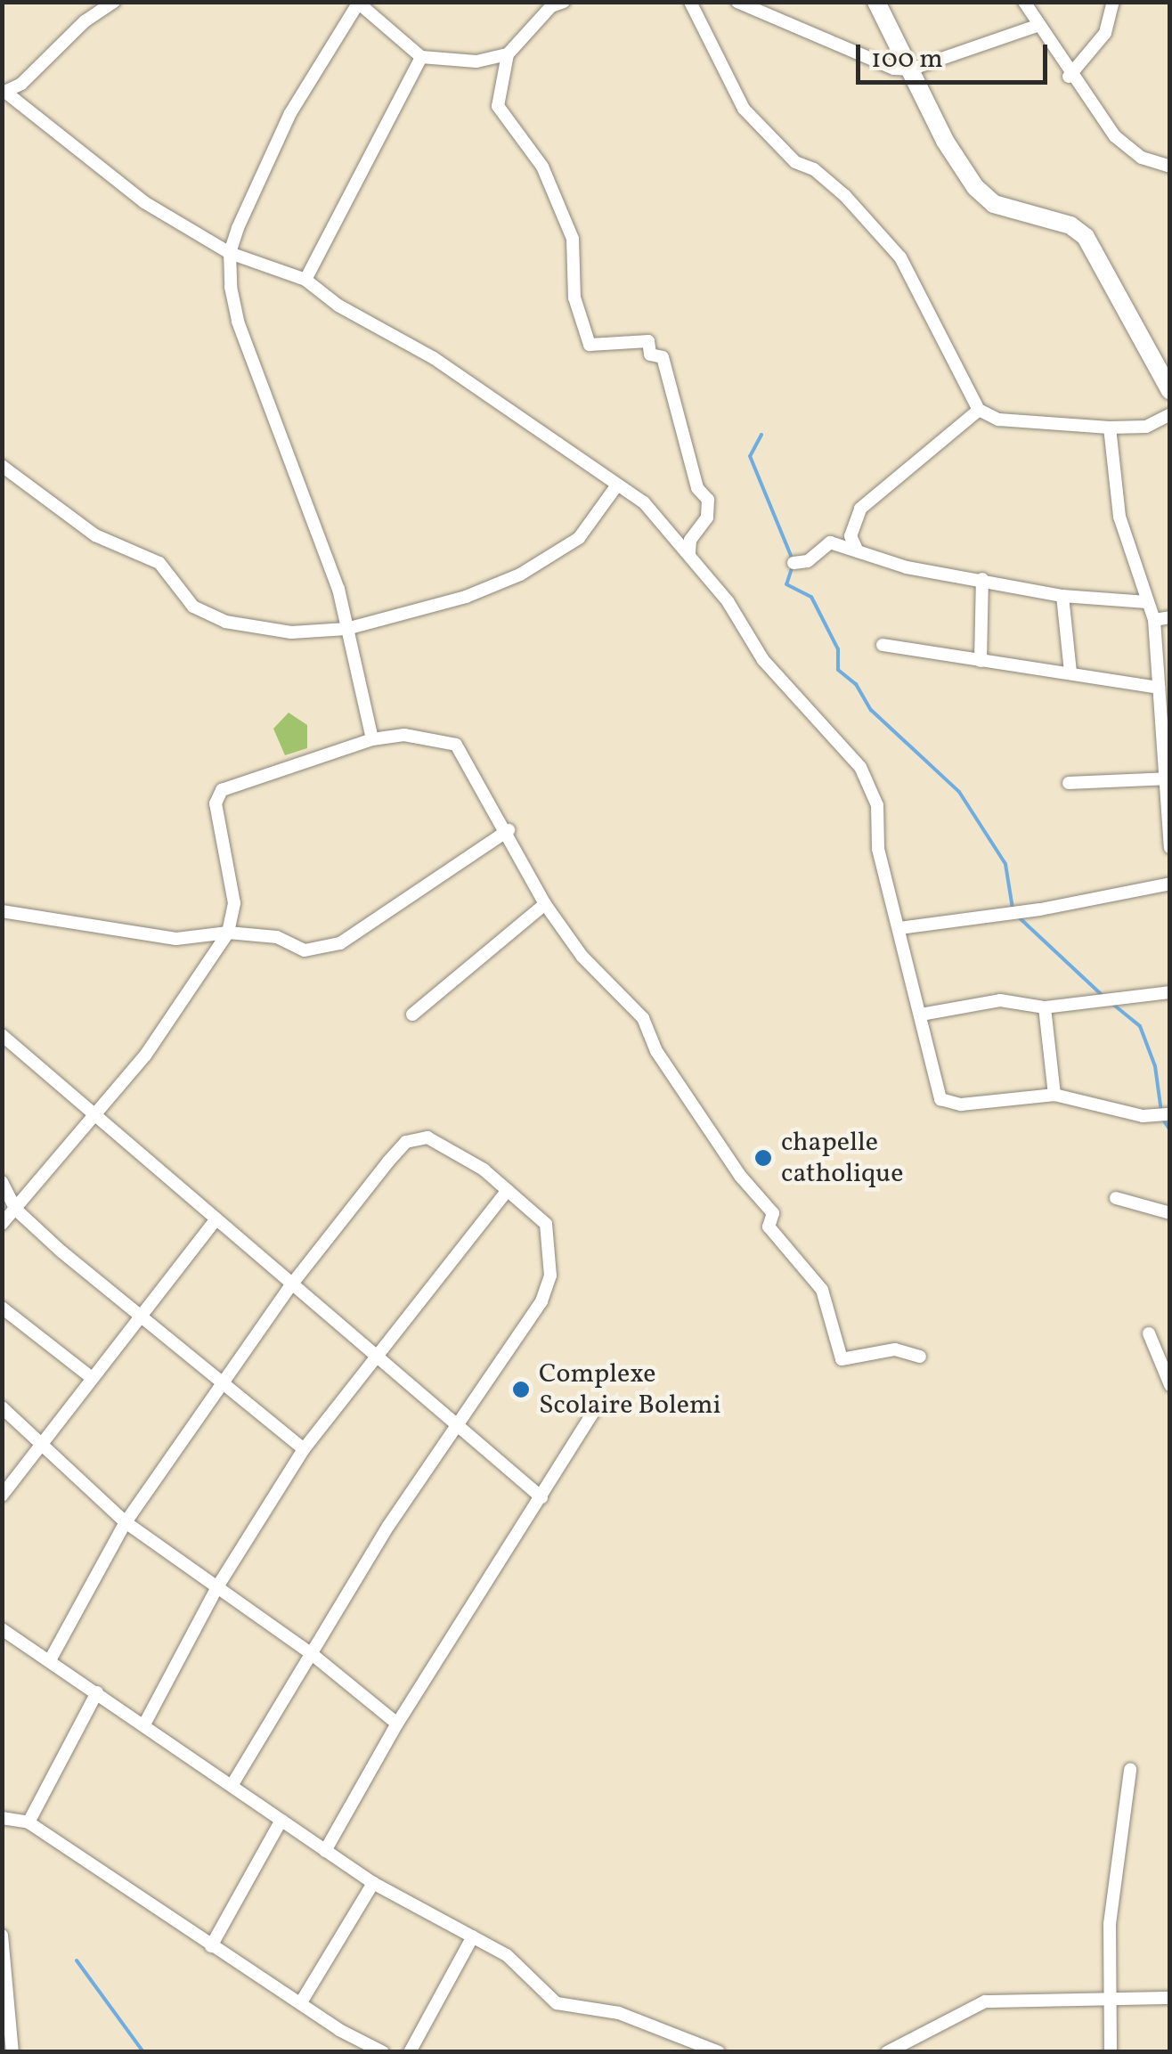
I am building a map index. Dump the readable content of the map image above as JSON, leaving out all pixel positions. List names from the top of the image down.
{
  "places": ["chapelle catholique", "Complexe Scolaire Bolemi"],
  "scale_bar": "100 m"
}
